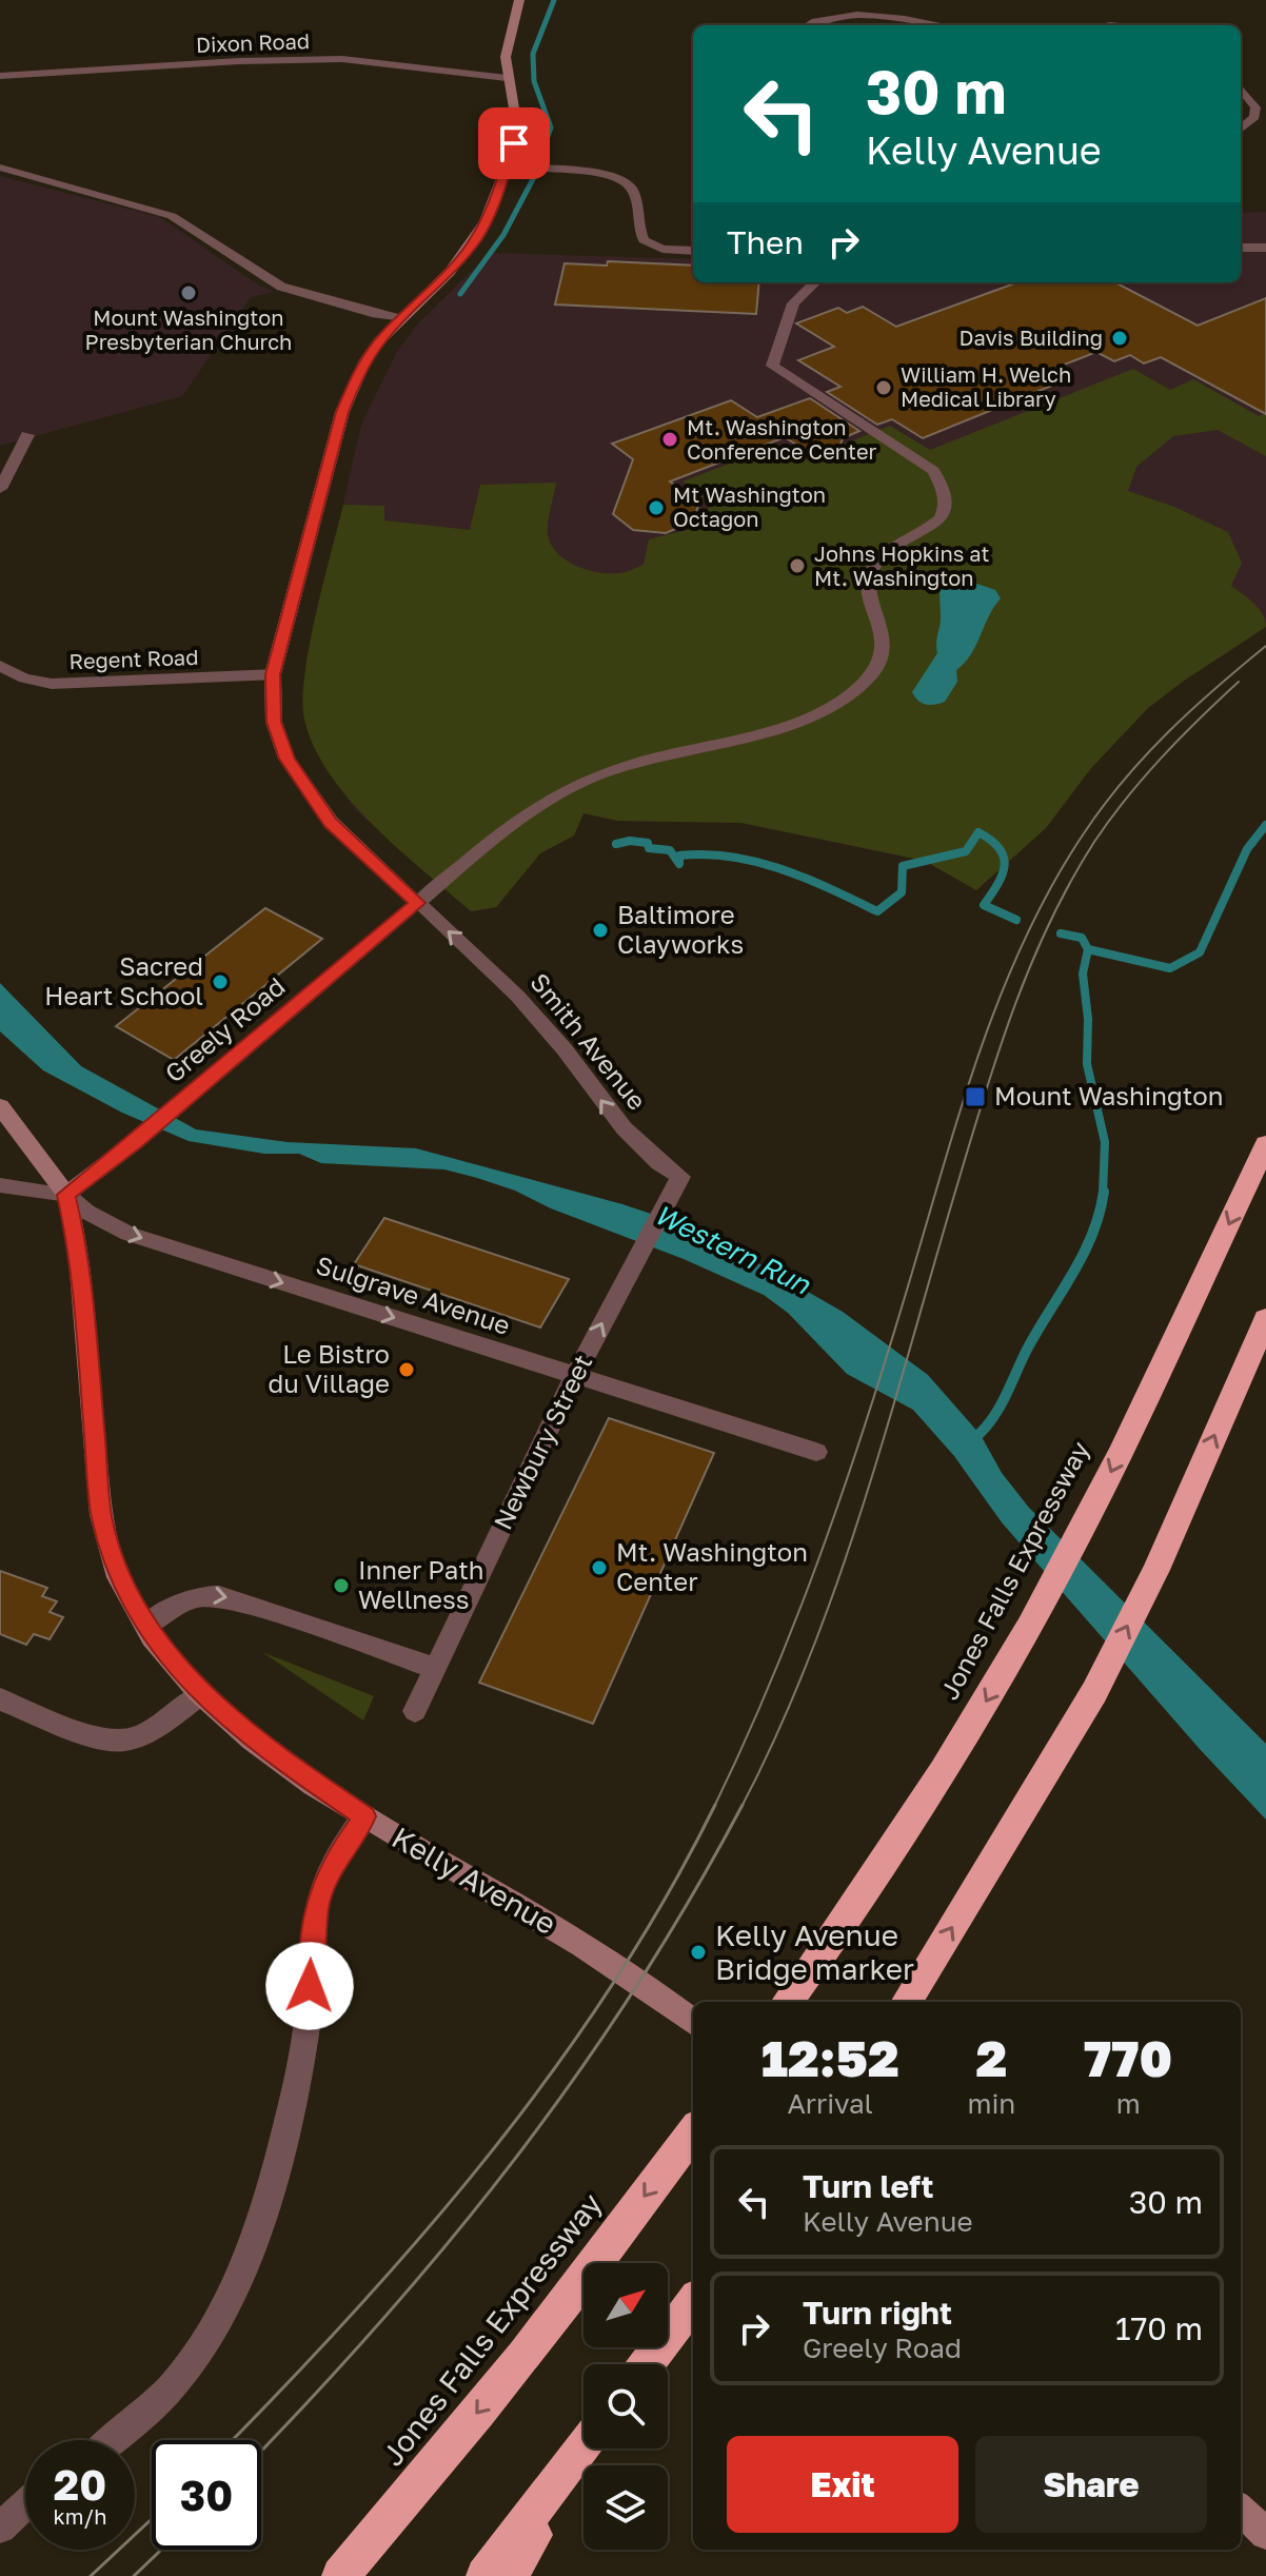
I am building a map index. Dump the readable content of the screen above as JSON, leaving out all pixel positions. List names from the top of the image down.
{
  "streets": {
    "highway": ["Jones Falls Expressway"],
    "main road": ["Greely Road", "Smith Avenue", "Kelly Avenue"],
    "street": [
      "Dixon Road",
      "Regent Road",
      "Sulgrave Avenue",
      "Newbury Street"
    ]
  },
  "crossings": [
    ["Dixon Road", "Smith Avenue"],
    ["Regent Road", "Smith Avenue"],
    ["Greely Road", "Smith Avenue"],
    ["Greely Road", "Sulgrave Avenue"],
    ["Greely Road", "Kelly Avenue"],
    ["Smith Avenue", "Newbury Street"],
    ["Sulgrave Avenue", "Newbury Street"],
    ["Sulgrave Avenue", "Kelly Avenue"]
  ],
  "one_way": ["Sulgrave Avenue", "Newbury Street"],
  "water": ["Western Run"],
  "places": {
    "other": [
      "Mount Washington Presbyterian Church",
      "Davis Building",
      "William H. Welch Medical Library",
      "Mt. Washington Conference Center",
      "Mt Washington Octagon",
      "Johns Hopkins at Mt. Washington",
      "Baltimore Clayworks",
      "Sacred Heart School",
      "Le Bistro du Village",
      "Mt. Washington Center",
      "Inner Path Wellness",
      "Kelly Avenue Bridge marker"
    ],
    "transit": ["Mount Washington"]
  },
  "north": "top right",
  "page": {
    "turn": ["30 m", "Kelly Avenue"],
    "then": "Then",
    "eta": [
      "12:52",
      "Arrival",
      "2",
      "min",
      "770",
      "m"
    ],
    "list": [
      {
        "name": "Turn left",
        "note": "Kelly Avenue",
        "value": "30 m"
      },
      {
        "name": "Turn right",
        "note": "Greely Road",
        "value": "170 m"
      }
    ],
    "buttons": ["Exit", "Share"],
    "speed": "20 km/h",
    "limit": "30"
  }
}
